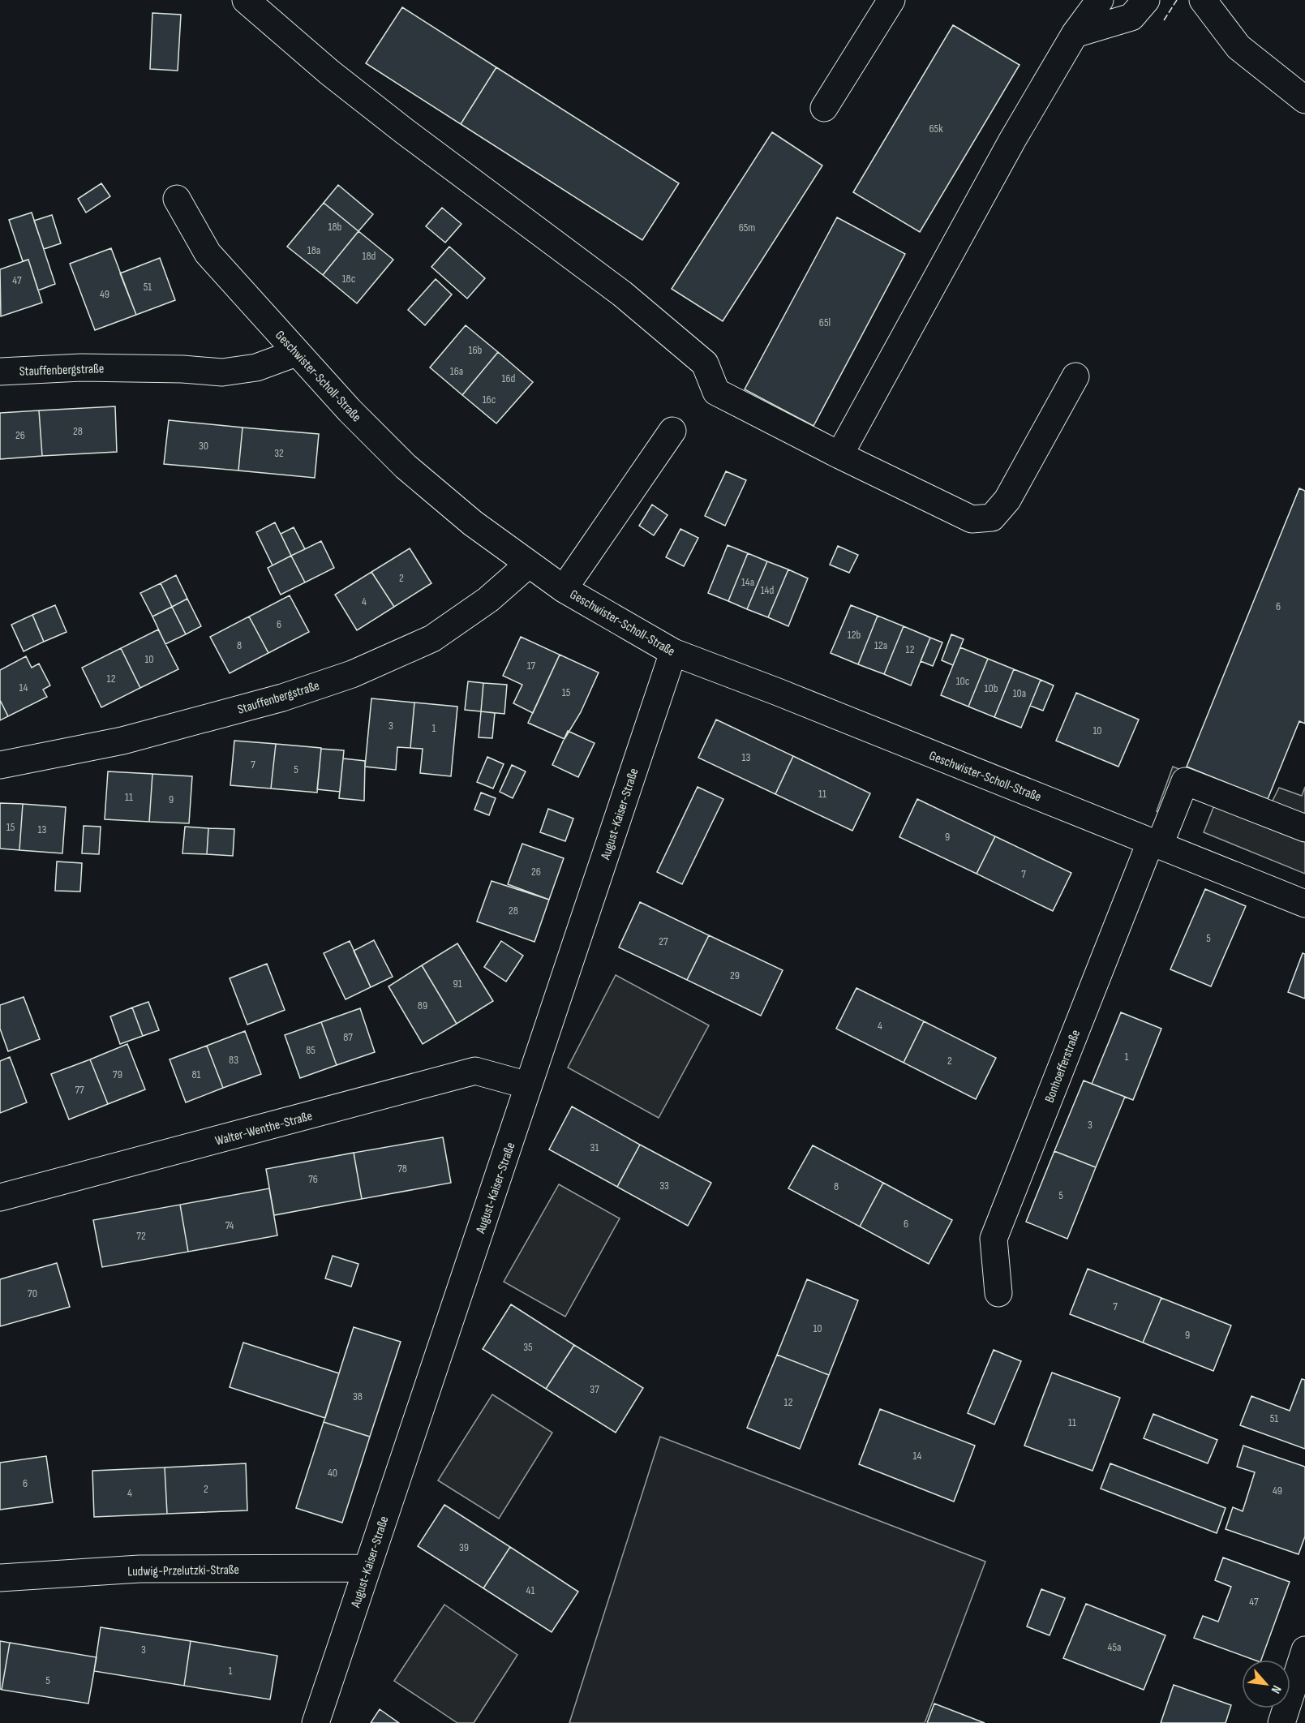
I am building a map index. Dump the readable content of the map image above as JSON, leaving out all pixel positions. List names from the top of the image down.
{
  "streets": {
    "street": [
      "Stauffenbergstraße",
      "Geschwister-Scholl-Straße",
      "August-Kaiser-Straße",
      "Bonhoefferstraße",
      "Walter-Wenthe-Straße",
      "Ludwig-Przelutzki-Straße"
    ]
  },
  "crossings": [
    ["Stauffenbergstraße", "Geschwister-Scholl-Straße"],
    ["Geschwister-Scholl-Straße", "August-Kaiser-Straße"],
    ["Geschwister-Scholl-Straße", "Bonhoefferstraße"],
    ["August-Kaiser-Straße", "Walter-Wenthe-Straße"],
    ["August-Kaiser-Straße", "Ludwig-Przelutzki-Straße"]
  ],
  "house_numbers": [
    "65k",
    "18b",
    "65m",
    "18a",
    "18d",
    "18c",
    "47",
    "51",
    "49",
    "65l",
    "16b",
    "16a",
    "16d",
    "16c",
    "28",
    "26",
    "30",
    "32",
    "2",
    "14a",
    "14d",
    "4",
    "6",
    "6",
    "12b",
    "8",
    "12a",
    "12",
    "10",
    "17",
    "12",
    "10c",
    "14",
    "10b",
    "15",
    "10a",
    "3",
    "1",
    "10",
    "13",
    "7",
    "5",
    "11",
    "11",
    "9",
    "15",
    "13",
    "9",
    "26",
    "7",
    "28",
    "5",
    "27",
    "29",
    "91",
    "89",
    "4",
    "87",
    "85",
    "1",
    "83",
    "2",
    "79",
    "81",
    "77",
    "3",
    "31",
    "78",
    "76",
    "33",
    "8",
    "5",
    "6",
    "74",
    "72",
    "70",
    "7",
    "10",
    "9",
    "35",
    "37",
    "38",
    "12",
    "51",
    "11",
    "14",
    "40",
    "6",
    "2",
    "49",
    "4",
    "39",
    "41",
    "47",
    "45a",
    "3",
    "1",
    "5"
  ],
  "north": "bottom right"
}
